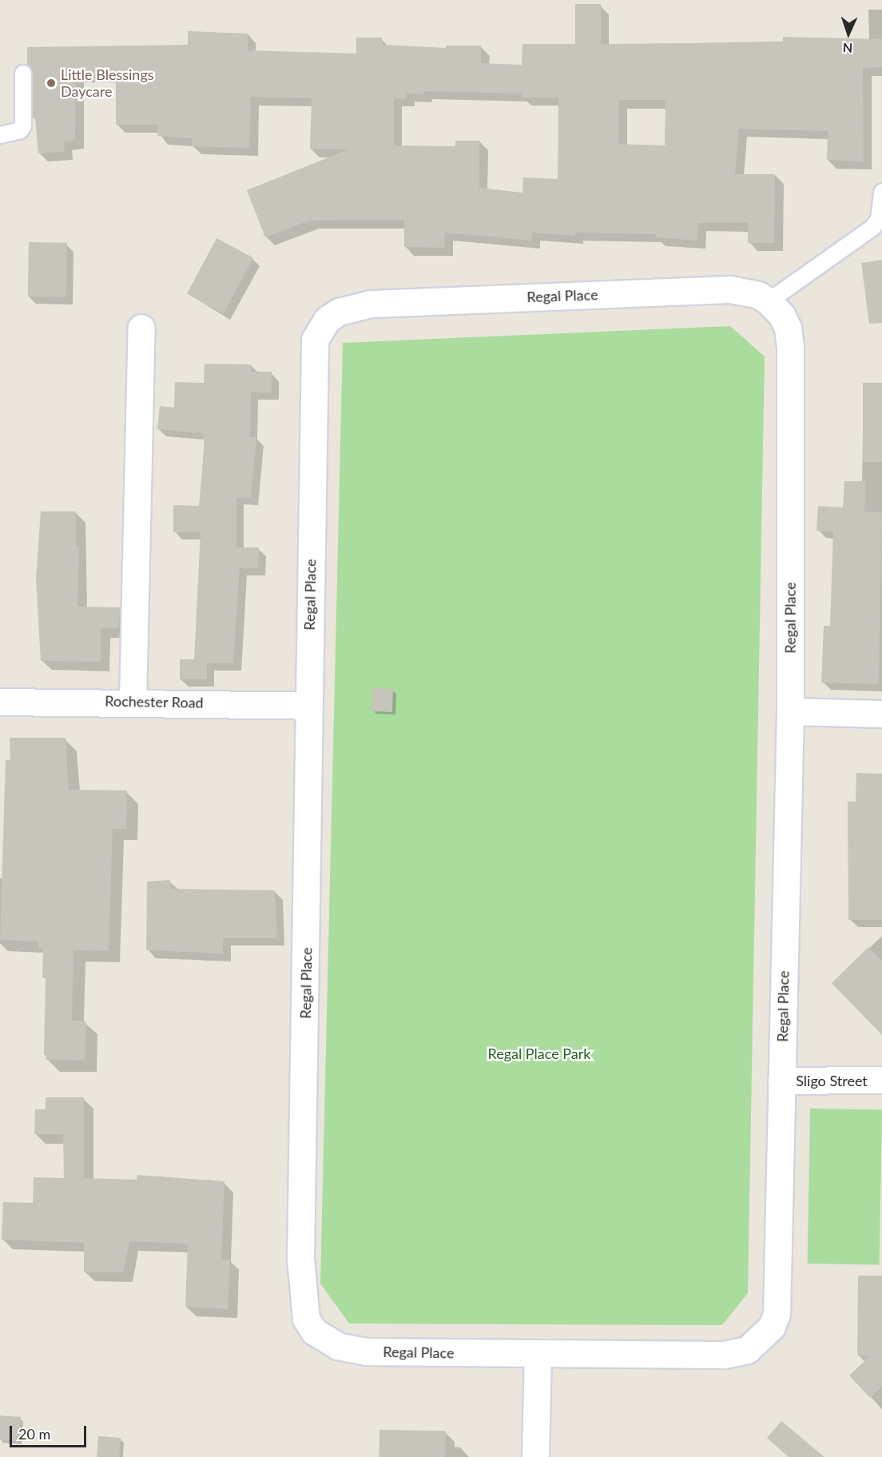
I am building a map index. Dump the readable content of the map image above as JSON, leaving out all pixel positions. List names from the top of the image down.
{
  "streets": {
    "street": ["Regal Place", "Rochester Road", "Sligo Street"]
  },
  "crossings": [
    ["Regal Place", "Rochester Road"],
    ["Regal Place", "Sligo Street"]
  ],
  "parks": ["Regal Place Park"],
  "places": ["Little Blessings Daycare"],
  "scale_bar": "20 m",
  "north": "bottom"
}
